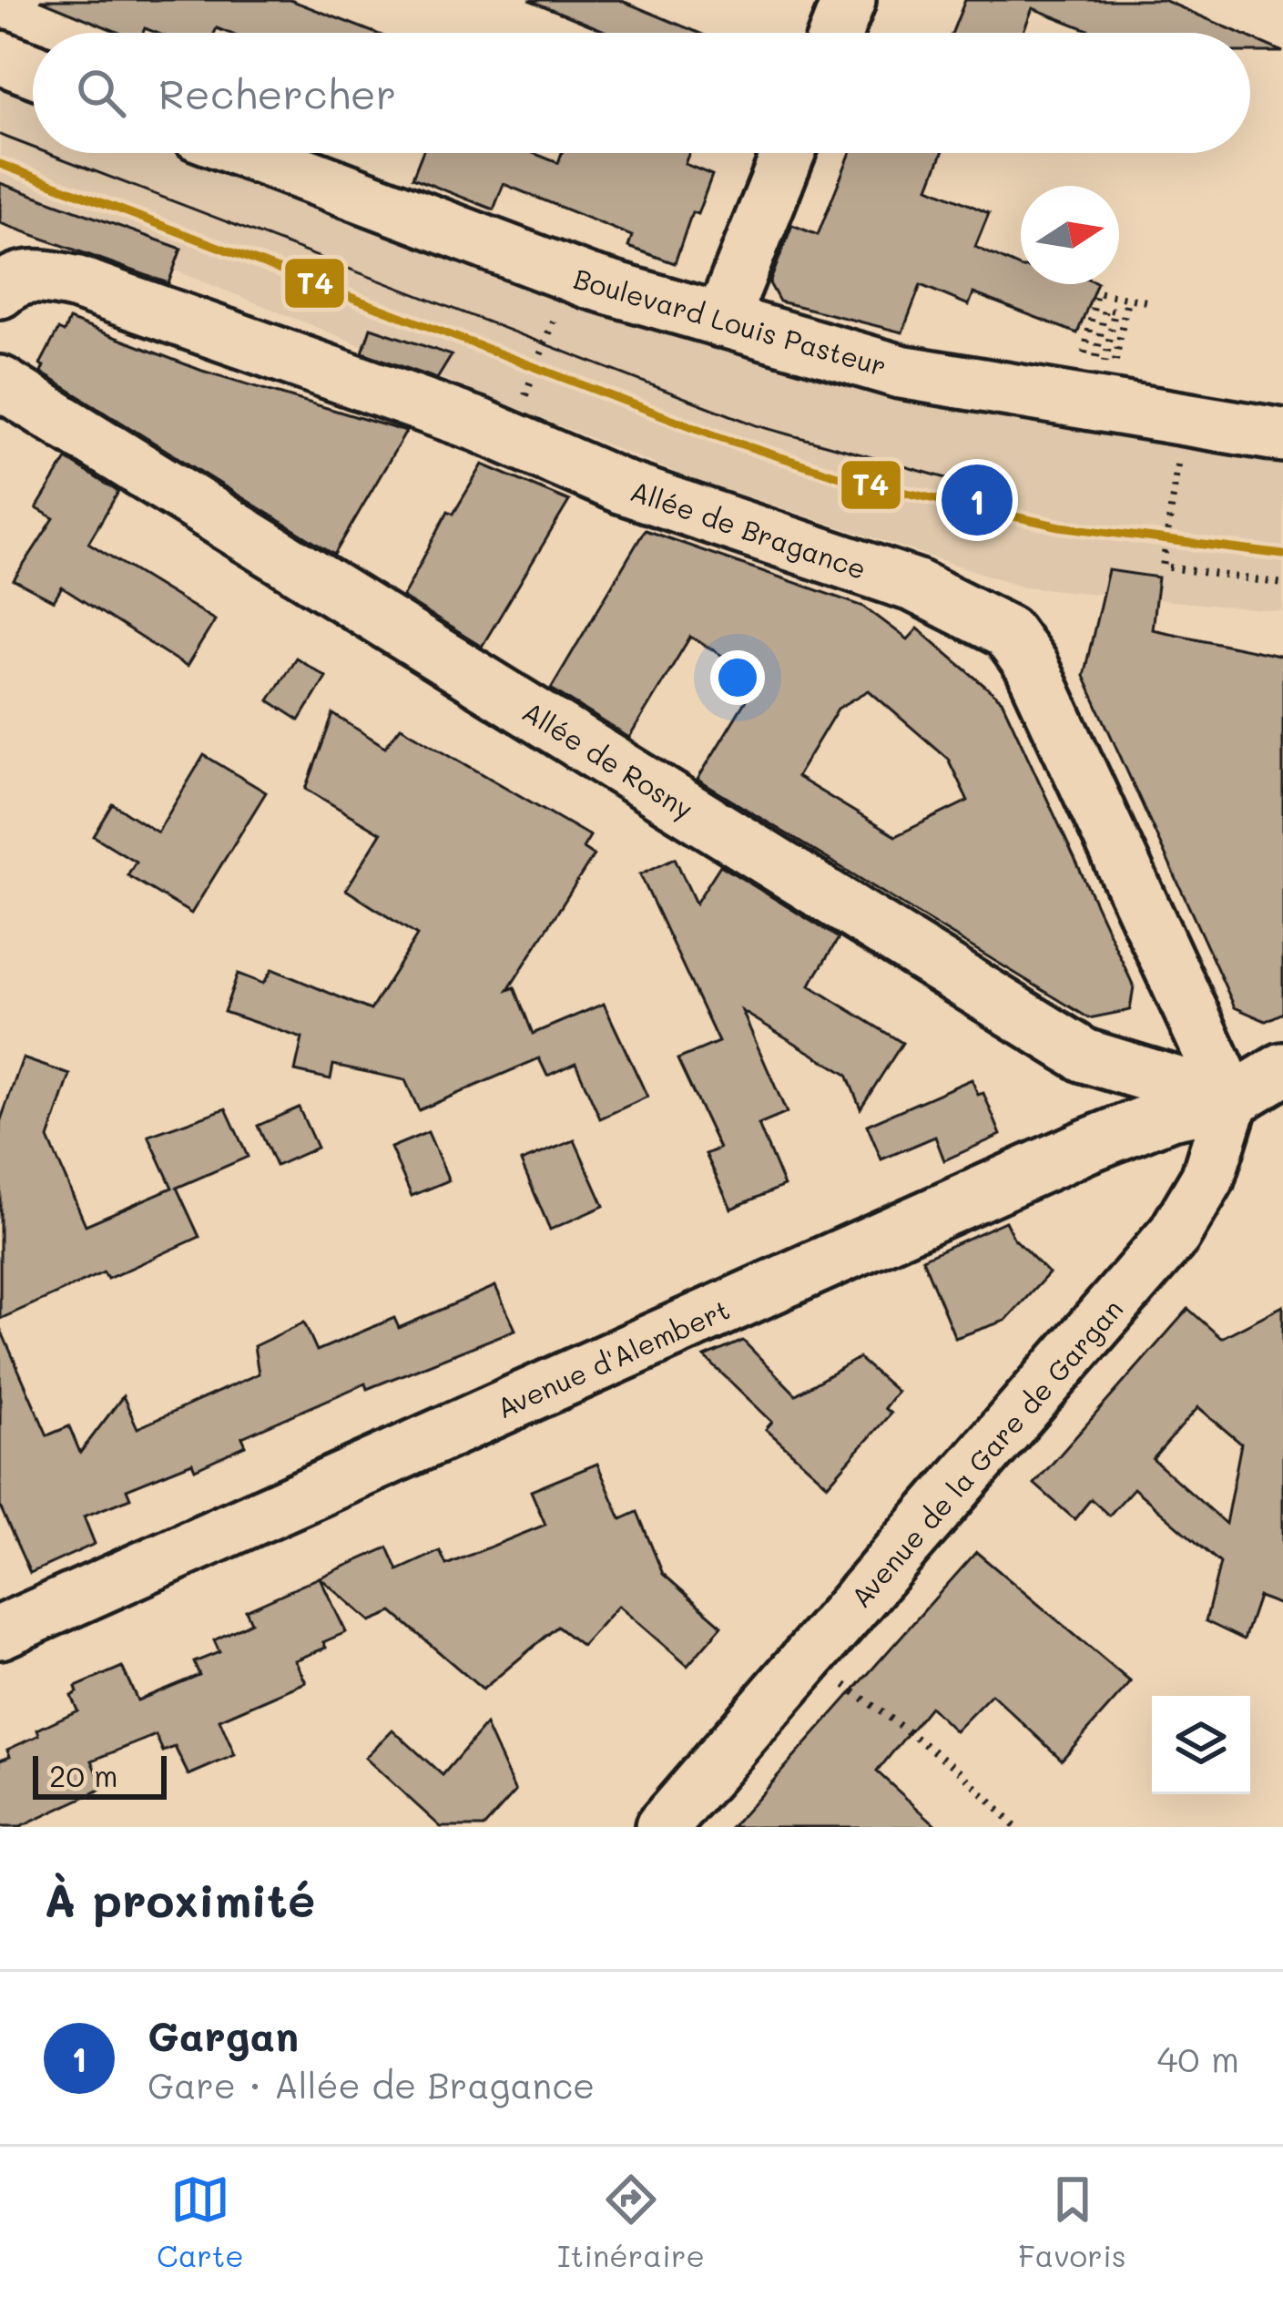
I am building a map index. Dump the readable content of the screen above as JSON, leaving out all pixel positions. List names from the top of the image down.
{
  "streets": {
    "street": [
      "Boulevard Louis Pasteur",
      "Allée de Bragance",
      "Allée de Rosny",
      "Avenue d'Alembert",
      "Avenue de la Gare de Gargan"
    ]
  },
  "crossings": [
    ["Allée de Bragance", "Allée de Rosny"],
    ["Allée de Bragance", "Avenue d'Alembert"],
    ["Allée de Bragance", "Avenue de la Gare de Gargan"],
    ["Allée de Rosny", "Avenue d'Alembert"],
    ["Allée de Rosny", "Avenue de la Gare de Gargan"],
    ["Avenue d'Alembert", "Avenue de la Gare de Gargan"]
  ],
  "lines": ["transit line T4"],
  "scale_bar": "20 m",
  "north": "right",
  "page": {
    "search": "Rechercher",
    "pins": "1",
    "scale": "20 m",
    "heading": "À proximité",
    "list": [
      {
        "mark": "1",
        "name": "Gargan",
        "note": "Gare · Allée de Bragance",
        "value": "40 m"
      }
    ],
    "nav": ["Carte", "Itinéraire", "Favoris"]
  }
}
